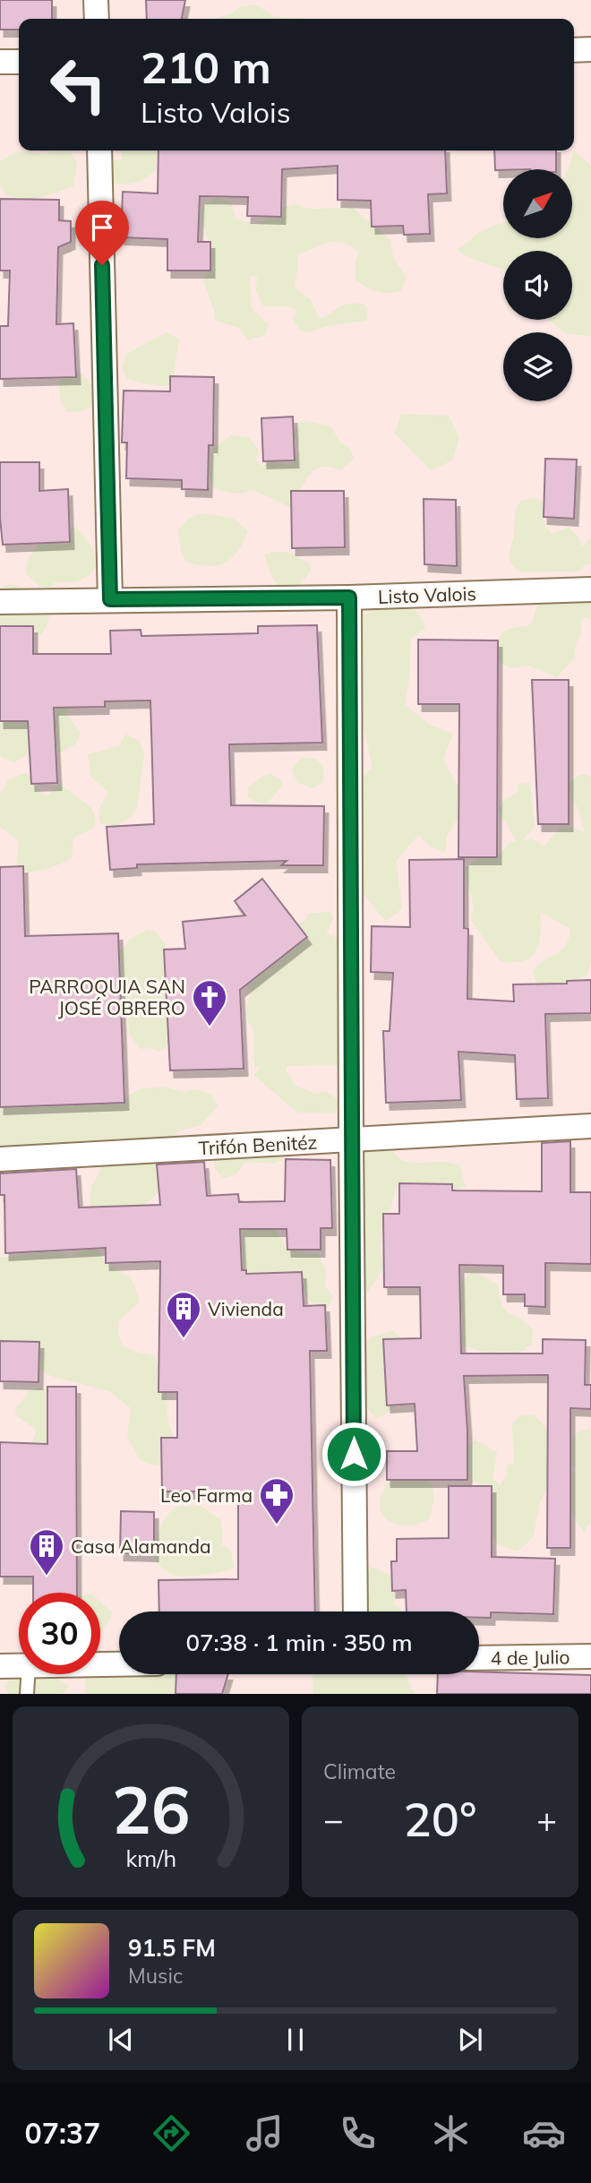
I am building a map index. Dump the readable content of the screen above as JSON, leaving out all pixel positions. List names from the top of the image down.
{
  "streets": {
    "street": ["Listo Valois", "Trifón Benitéz", "4 de Julio"]
  },
  "places": {
    "church": ["PARROQUIA SAN JOSÉ OBRERO"],
    "building": ["Vivienda", "Casa Alamanda"],
    "pharmacy": ["Leo Farma"]
  },
  "north": "top right",
  "page": {
    "turn": ["210 m", "Listo Valois"],
    "limit": "30",
    "trip": "07:38 · 1 min · 350 m",
    "tile": "Climate",
    "heat": ["−", "20°", "+"],
    "song": ["91.5 FM", "Music"],
    "tabs": "07:37",
    "gauge": ["26", "km/h"]
  }
}
